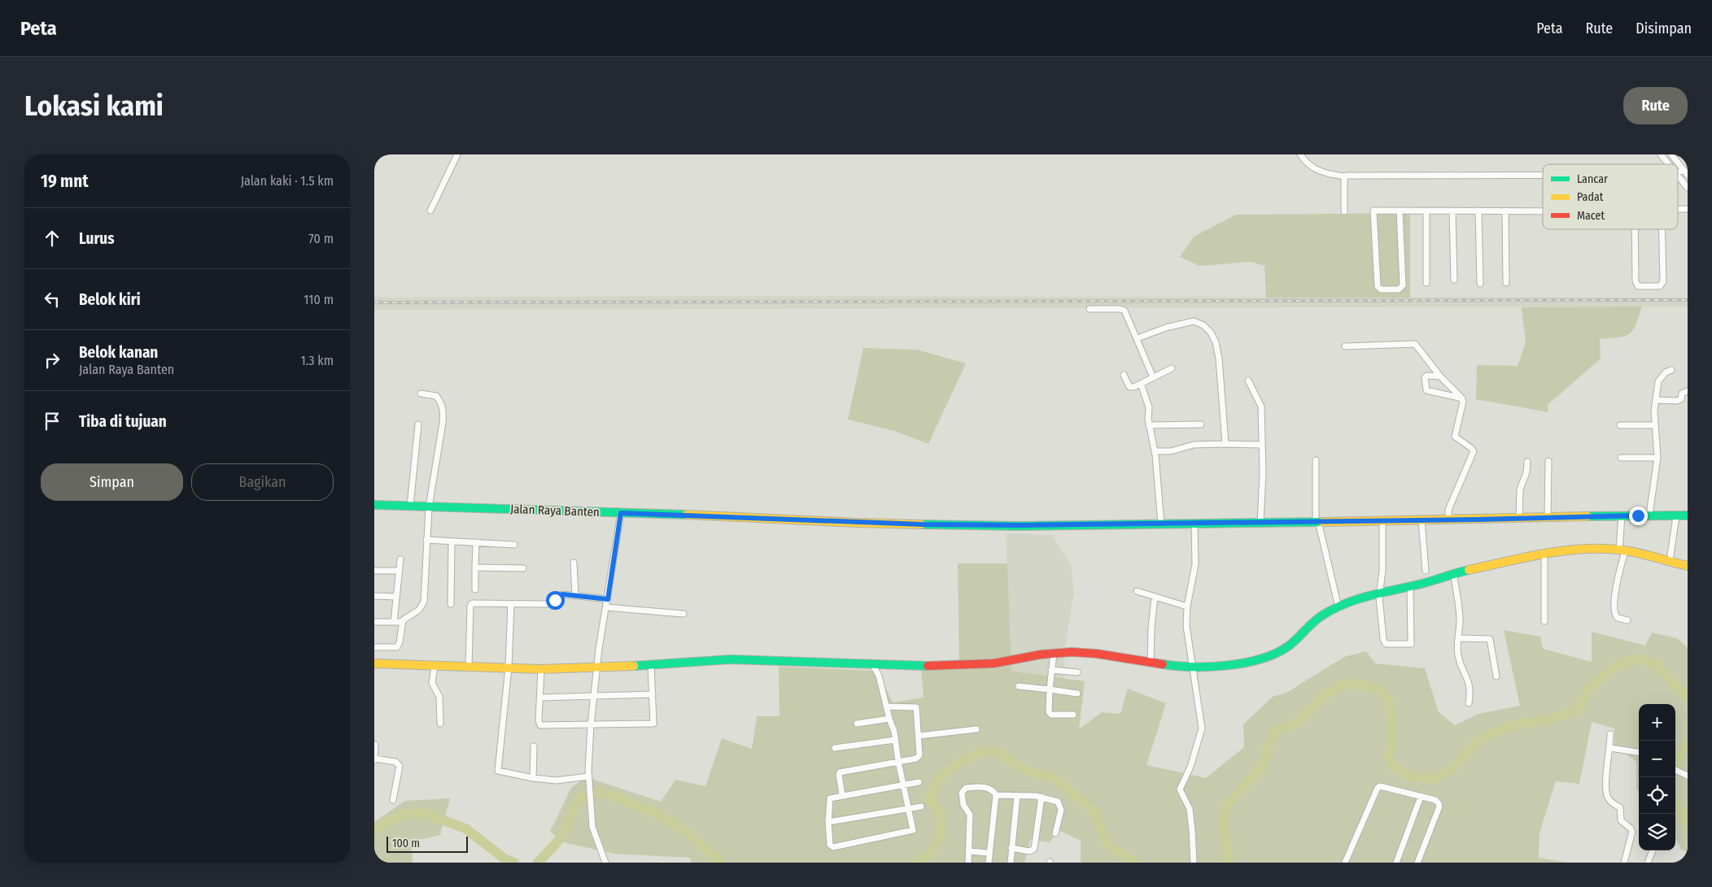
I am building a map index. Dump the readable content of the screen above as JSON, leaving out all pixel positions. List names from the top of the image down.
{
  "streets": {
    "street": ["Jalan Raya Banten"]
  },
  "legend": ["Lancar", "Padat", "Macet"],
  "scale_bar": "100 m",
  "page": {
    "header": "Peta",
    "nav": ["Peta", "Rute", "Disimpan"],
    "buttons": [
      "Rute",
      ["Simpan", "Bagikan"]
    ],
    "title": "Lokasi kami",
    "heading": ["19 mnt", "Jalan kaki · 1.5 km"],
    "list": [
      ["Lurus", "70 m"],
      ["Belok kiri", "110 m"],
      ["Belok kanan", "Jalan Raya Banten", "1.3 km"],
      "Tiba di tujuan"
    ],
    "map_buttons": ["+", "−"],
    "scale": "100 m"
  }
}
